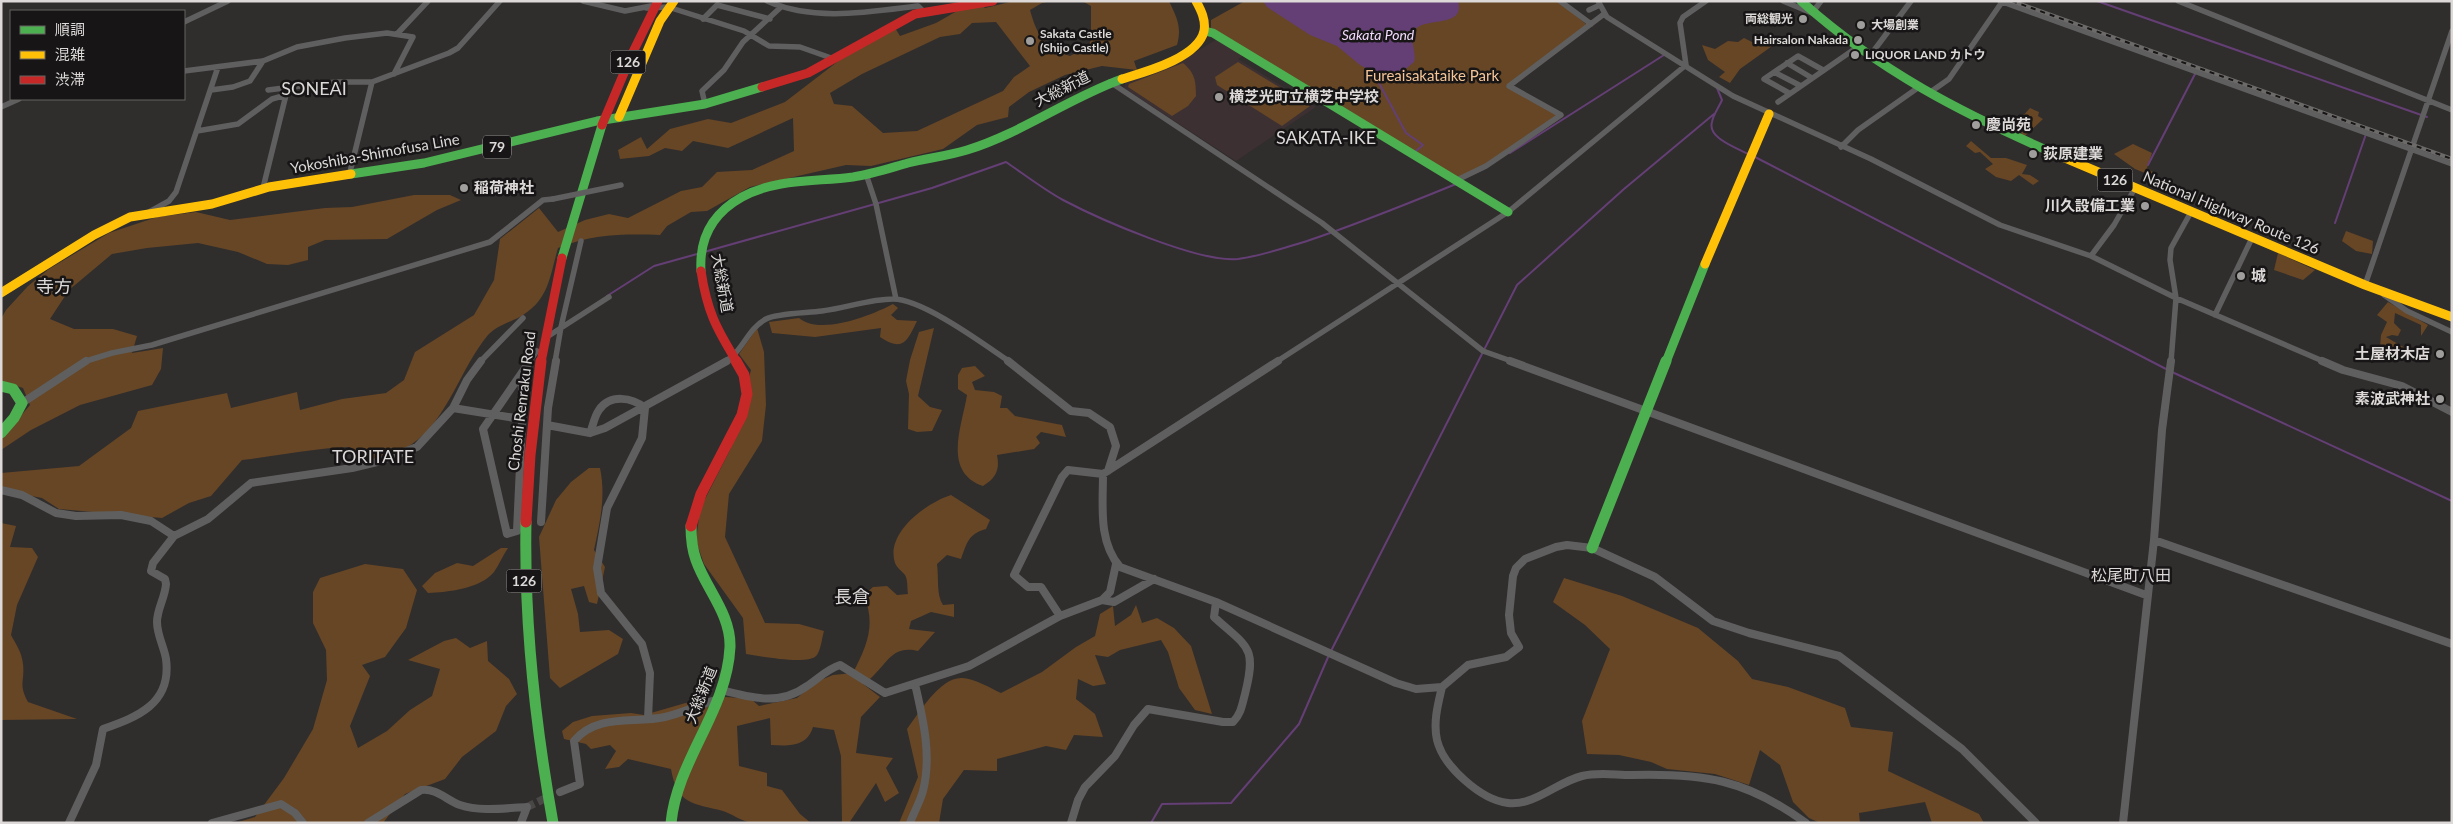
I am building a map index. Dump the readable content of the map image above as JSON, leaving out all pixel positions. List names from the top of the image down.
{
  "streets": {
    "main road": [
      "126",
      "大総新道",
      "79",
      "Yokoshiba-Shimofusa Line",
      "National Highway Route 126",
      "Choshi Renraku Road"
    ]
  },
  "districts": [
    "SONEAI",
    "SAKATA-IKE",
    "寺方",
    "TORITATE",
    "松尾町八田",
    "長倉"
  ],
  "water": ["Sakata Pond"],
  "parks": ["Fureaisakataike Park"],
  "places": [
    "両総観光",
    "大場創業",
    "Hairsalon Nakada",
    "Sakata Castle (Shijo Castle)",
    "LIQUOR LAND カトウ",
    "横芝光町立横芝中学校",
    "慶尚苑",
    "荻原建業",
    "稲荷神社",
    "川久設備工業",
    "城",
    "土屋材木店",
    "素波武神社"
  ],
  "legend": ["順調", "混雑", "渋滞"]
}
